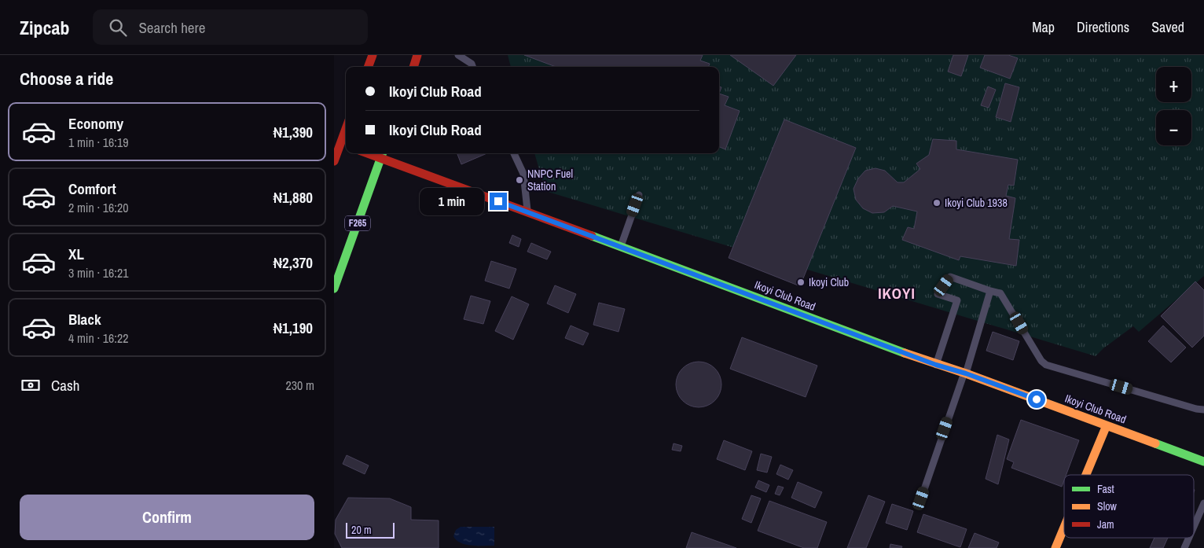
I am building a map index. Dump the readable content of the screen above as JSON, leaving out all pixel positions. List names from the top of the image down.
{
  "streets": {
    "main road": ["F265", "Ikoyi Club Road"]
  },
  "crossings": [
    ["F265", "Ikoyi Club Road"]
  ],
  "districts": ["IKOYI"],
  "places": ["NNPC Fuel Station", "Ikoyi Club 1938", "Ikoyi Club"],
  "legend": ["Fast", "Slow", "Jam"],
  "scale_bar": "20 m",
  "page": {
    "header": "Zipcab",
    "search": "Search here",
    "nav": ["Map", "Directions", "Saved"],
    "heading": "Choose a ride",
    "map_buttons": ["+", "−"],
    "banner": ["Ikoyi Club Road", "Ikoyi Club Road"],
    "list": [
      {
        "name": "Economy",
        "note": "1 min · 16:19",
        "value": "₦1,390"
      },
      {
        "name": "Comfort",
        "note": "2 min · 16:20",
        "value": "₦1,880"
      },
      {
        "name": "XL",
        "note": "3 min · 16:21",
        "value": "₦2,370"
      },
      {
        "name": "Black",
        "note": "4 min · 16:22",
        "value": "₦1,190"
      }
    ],
    "bubble": "1 min",
    "pay": ["Cash", "230 m"],
    "buttons": "Confirm",
    "scale": "20 m"
  }
}
